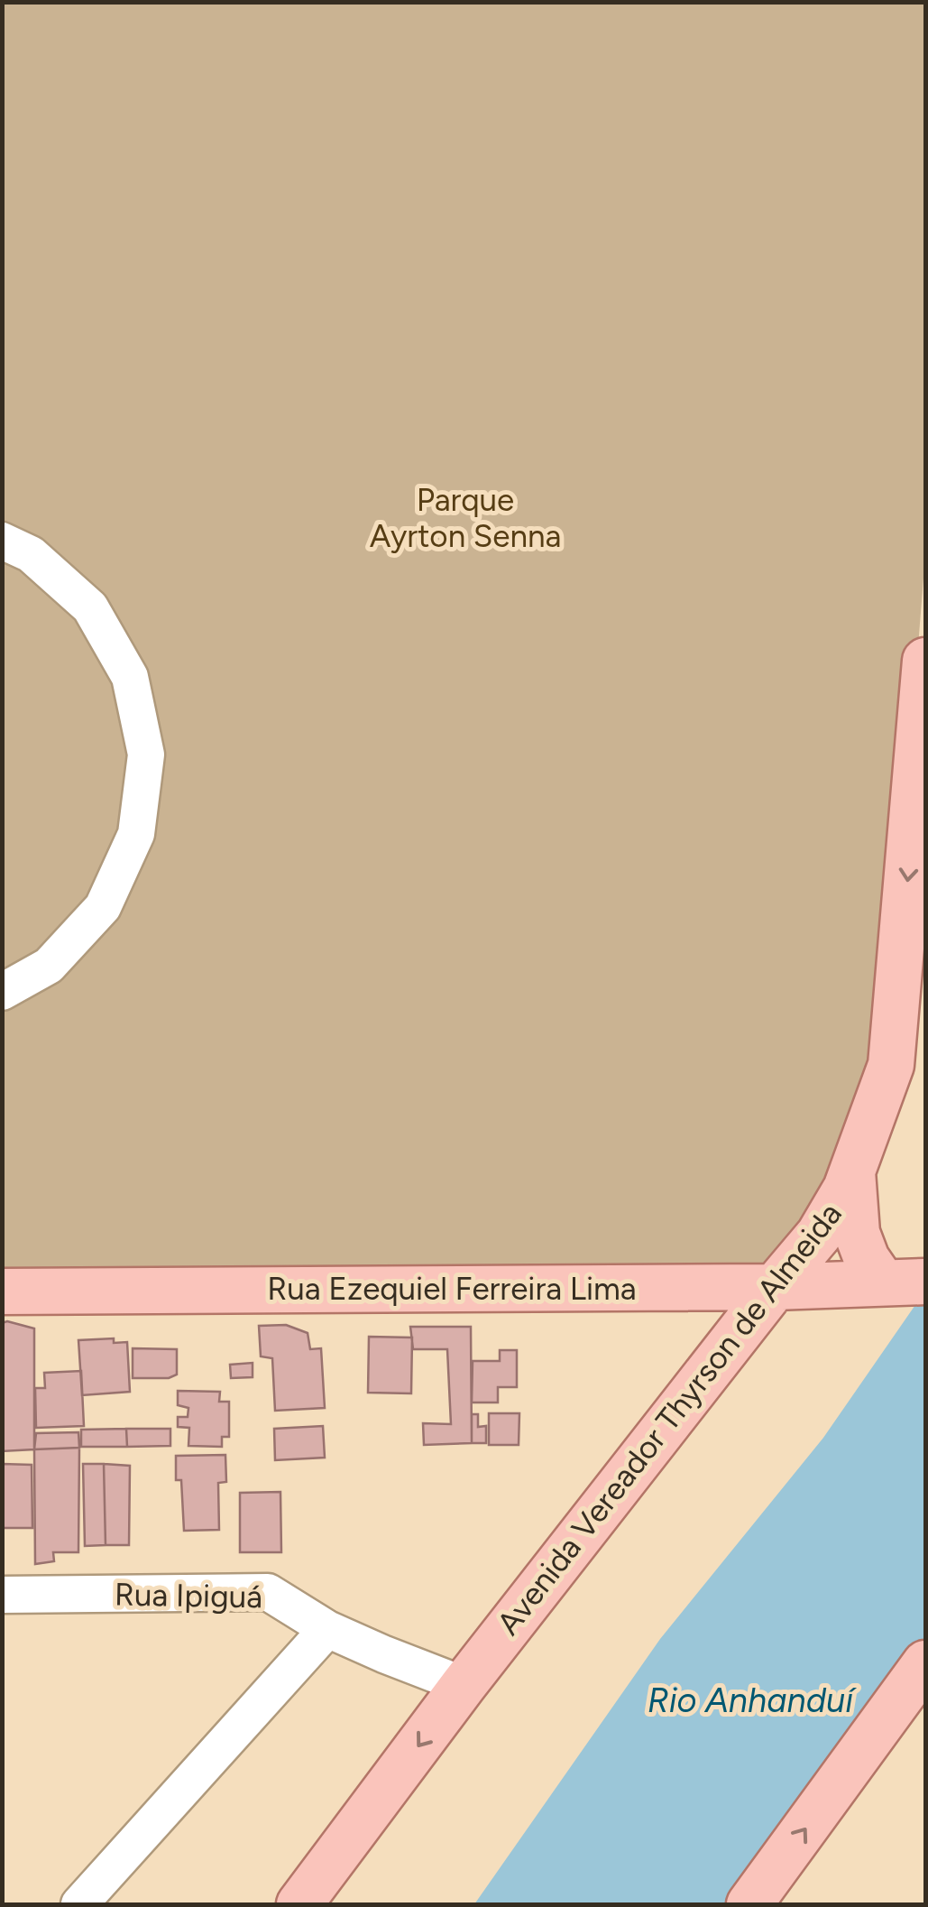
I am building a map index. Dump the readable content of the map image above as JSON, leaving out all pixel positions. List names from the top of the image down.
{
  "streets": {
    "main road": ["Rua Ezequiel Ferreira Lima", "Avenida Vereador Thyrson de Almeida"],
    "street": ["Rua Ipiguá"]
  },
  "crossings": [
    ["Rua Ezequiel Ferreira Lima", "Avenida Vereador Thyrson de Almeida"],
    ["Avenida Vereador Thyrson de Almeida", "Rua Ipiguá"]
  ],
  "one_way": ["Avenida Vereador Thyrson de Almeida"],
  "water": ["Rio Anhanduí"],
  "parks": ["Parque Ayrton Senna"]
}
